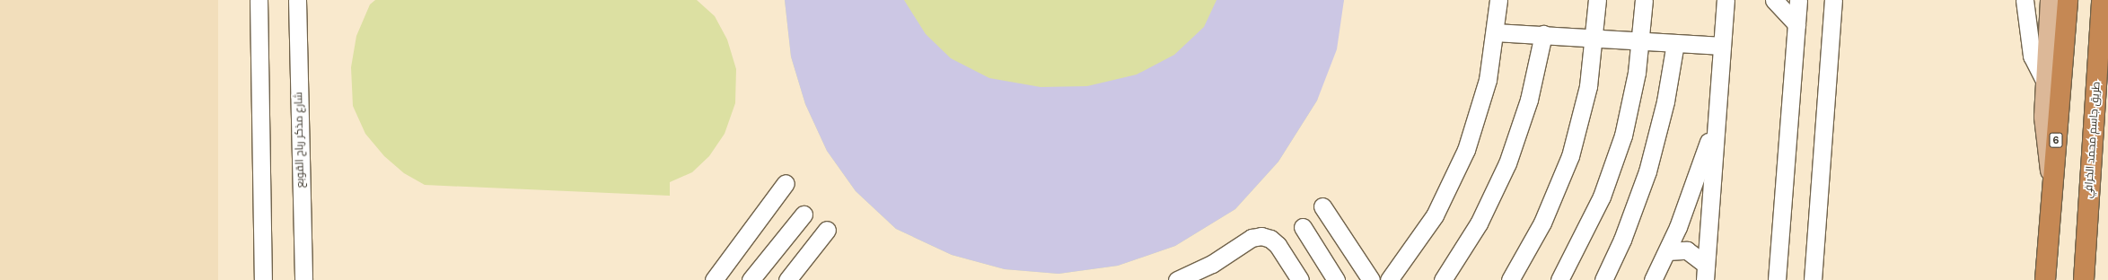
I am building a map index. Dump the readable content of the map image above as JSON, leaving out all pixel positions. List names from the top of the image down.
{
  "streets": {
    "highway": ["6", "طريق جاسم محمد الخرافي"],
    "street": ["شارع مذكر رباح القوبع"]
  }
}
